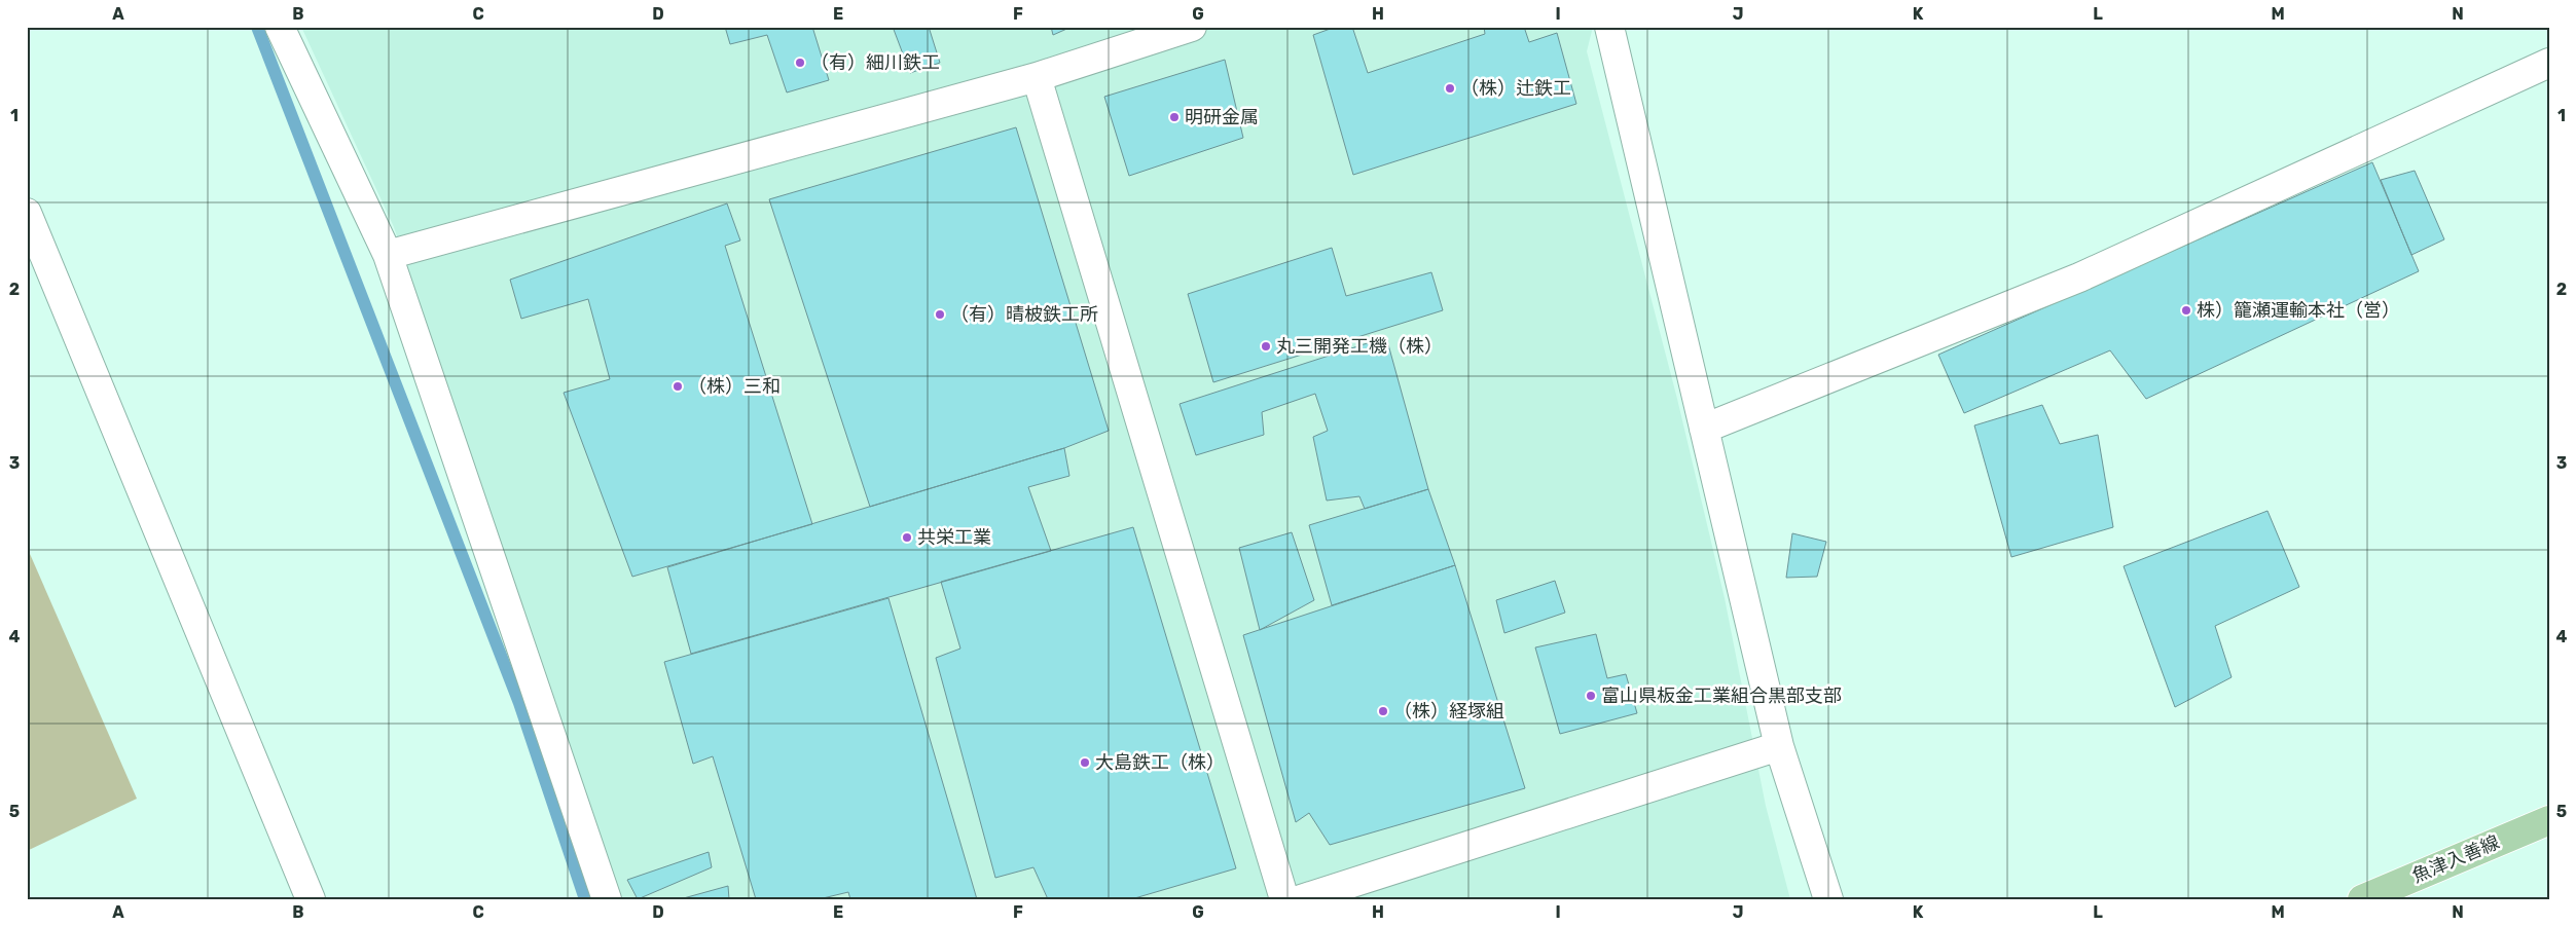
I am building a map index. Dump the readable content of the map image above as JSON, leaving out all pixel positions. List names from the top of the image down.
{
  "streets": {
    "main road": ["魚津入善線"]
  },
  "places": [
    "（有）細川鉄工",
    "（株）辻鉄工",
    "明研金属",
    "株）籠瀬運輸本社（営）",
    "（有）晴柀鉄工所",
    "丸三開発工機（株）",
    "（株）三和",
    "共栄工業",
    "富山県板金工業組合黒部支部",
    "（株）経塚組",
    "大島鉄工（株）"
  ],
  "grid": {
    "columns": [
      "A",
      "B",
      "C",
      "D",
      "E",
      "F",
      "G",
      "H",
      "I",
      "J",
      "K",
      "L",
      "M",
      "N"
    ],
    "rows": [
      "1",
      "2",
      "3",
      "4",
      "5"
    ]
  }
}
